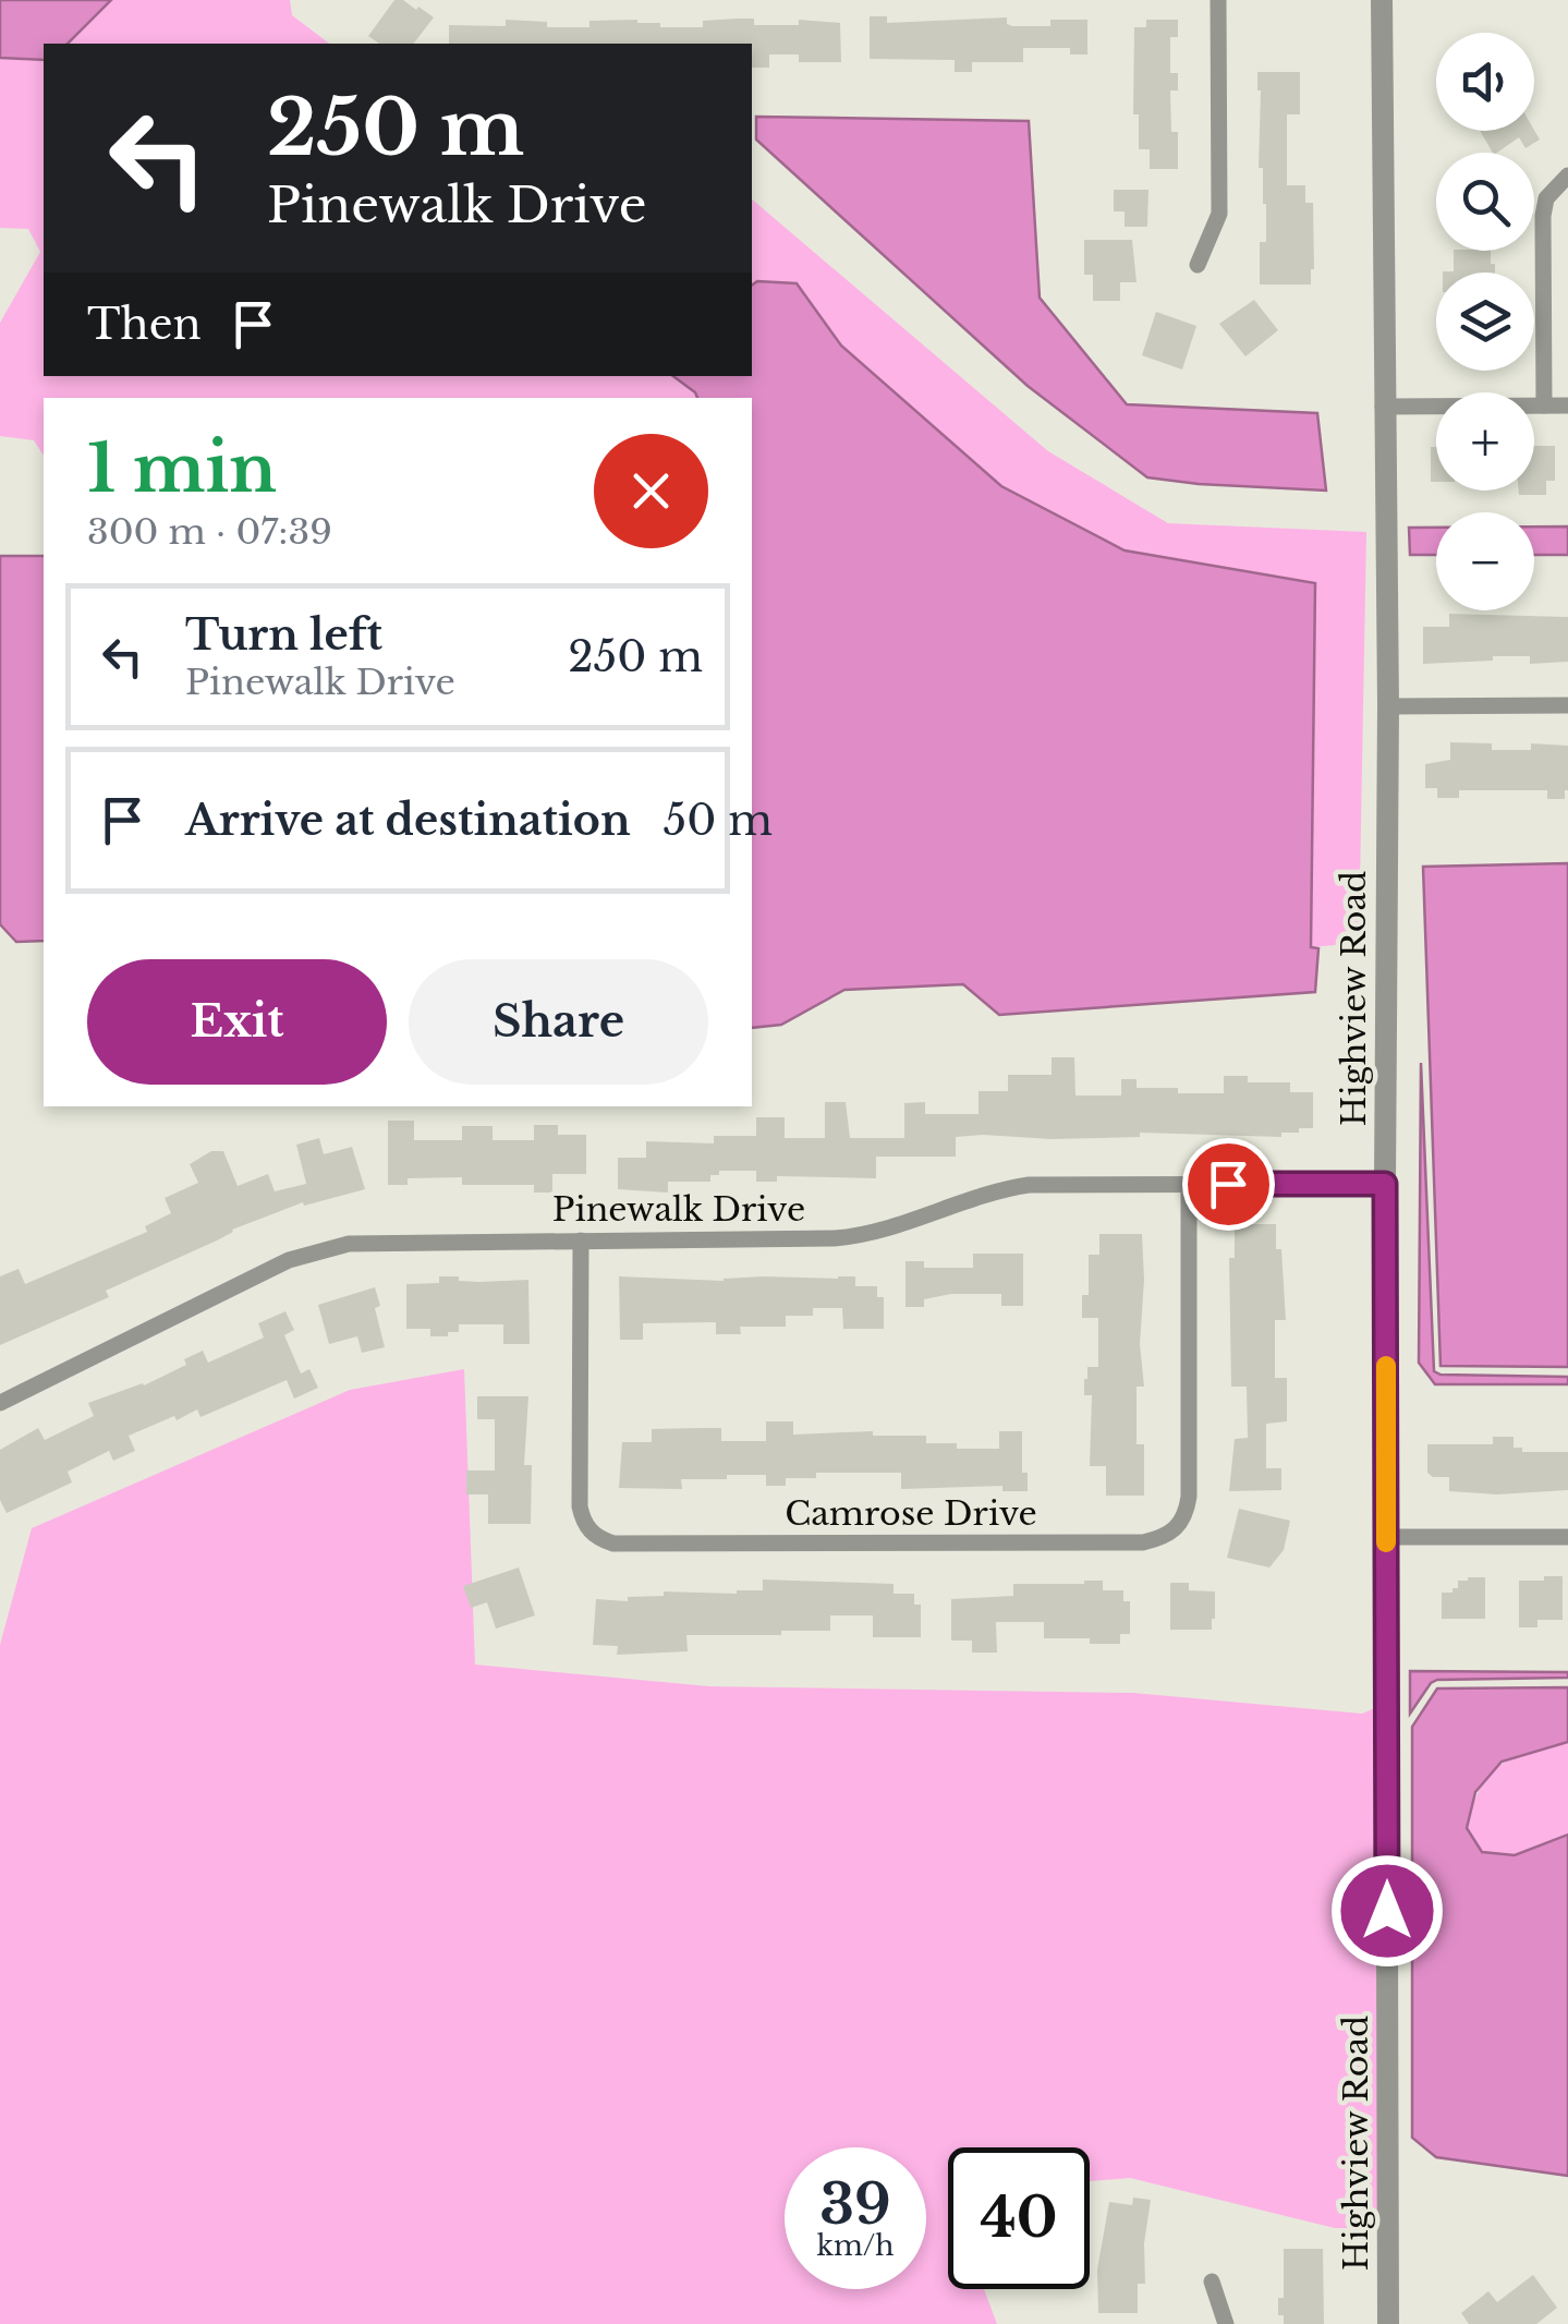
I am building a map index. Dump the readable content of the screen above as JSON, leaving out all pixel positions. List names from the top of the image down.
{
  "streets": {
    "street": ["Highview Road", "Pinewalk Drive", "Camrose Drive"]
  },
  "crossings": [
    ["Highview Road", "Pinewalk Drive"],
    ["Pinewalk Drive", "Camrose Drive"]
  ],
  "page": {
    "map_buttons": ["+", "−"],
    "turn": ["250 m", "Pinewalk Drive"],
    "then": "Then",
    "heading": ["1 min", "300 m · 07:39"],
    "list": [
      {
        "name": "Turn left",
        "note": "Pinewalk Drive",
        "value": "250 m"
      },
      {
        "name": "Arrive at destination",
        "value": "50 m"
      }
    ],
    "buttons": ["Exit", "Share"],
    "speed": "39 km/h",
    "limit": "40"
  }
}
